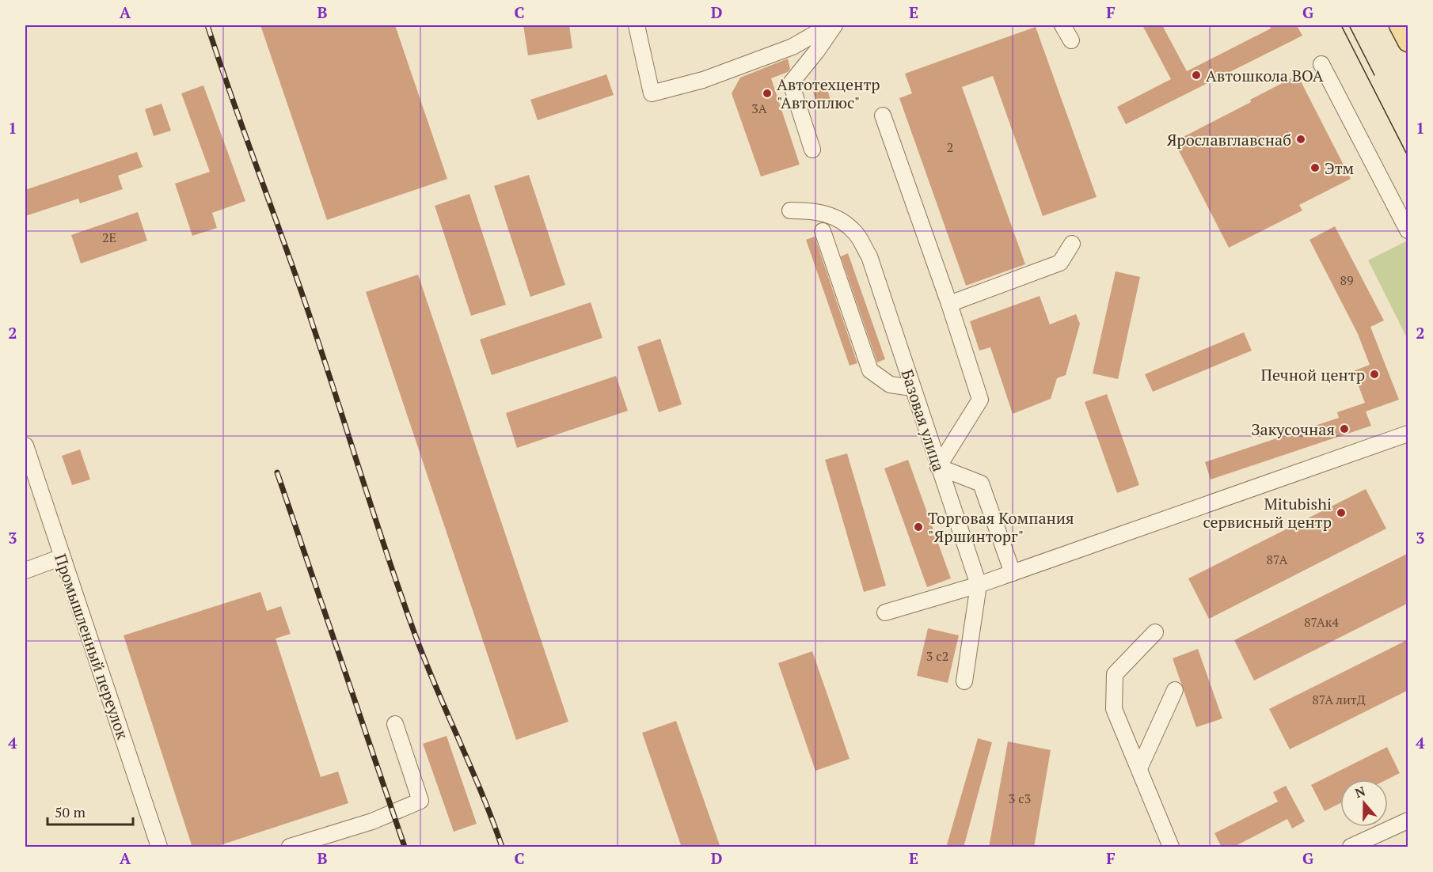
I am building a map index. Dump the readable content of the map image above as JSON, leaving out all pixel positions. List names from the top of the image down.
{
  "streets": {
    "street": ["Базовая улица", "Промышленный переулок"]
  },
  "places": [
    "Автошкола ВОА",
    "Автотехцентр \"Автоплюс\"",
    "Ярославглавснаб",
    "Этм",
    "Печной центр",
    "Закусочная",
    "Mitubishi сервисный центр",
    "Торговая Компания \"Яршинторг\""
  ],
  "house_numbers": [
    "3А",
    "2",
    "2Е",
    "89",
    "87А",
    "87Ак4",
    "3 с2",
    "87А литД",
    "3 с3"
  ],
  "scale_bar": "50 m",
  "north": "top",
  "grid": {
    "columns": [
      "A",
      "B",
      "C",
      "D",
      "E",
      "F",
      "G"
    ],
    "rows": [
      "1",
      "2",
      "3",
      "4"
    ]
  }
}
